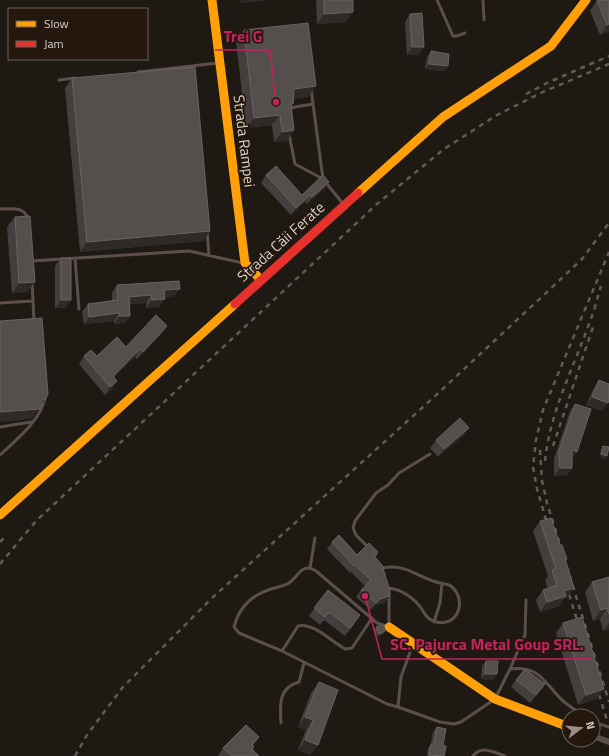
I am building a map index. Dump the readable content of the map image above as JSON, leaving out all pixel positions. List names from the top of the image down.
{
  "streets": {
    "street": ["Strada Rampei", "Strada Căii Ferate"]
  },
  "places": ["Trei G", "SC. Pajurca Metal Goup SRL."],
  "legend": ["Slow", "Jam"],
  "north": "right"
}
